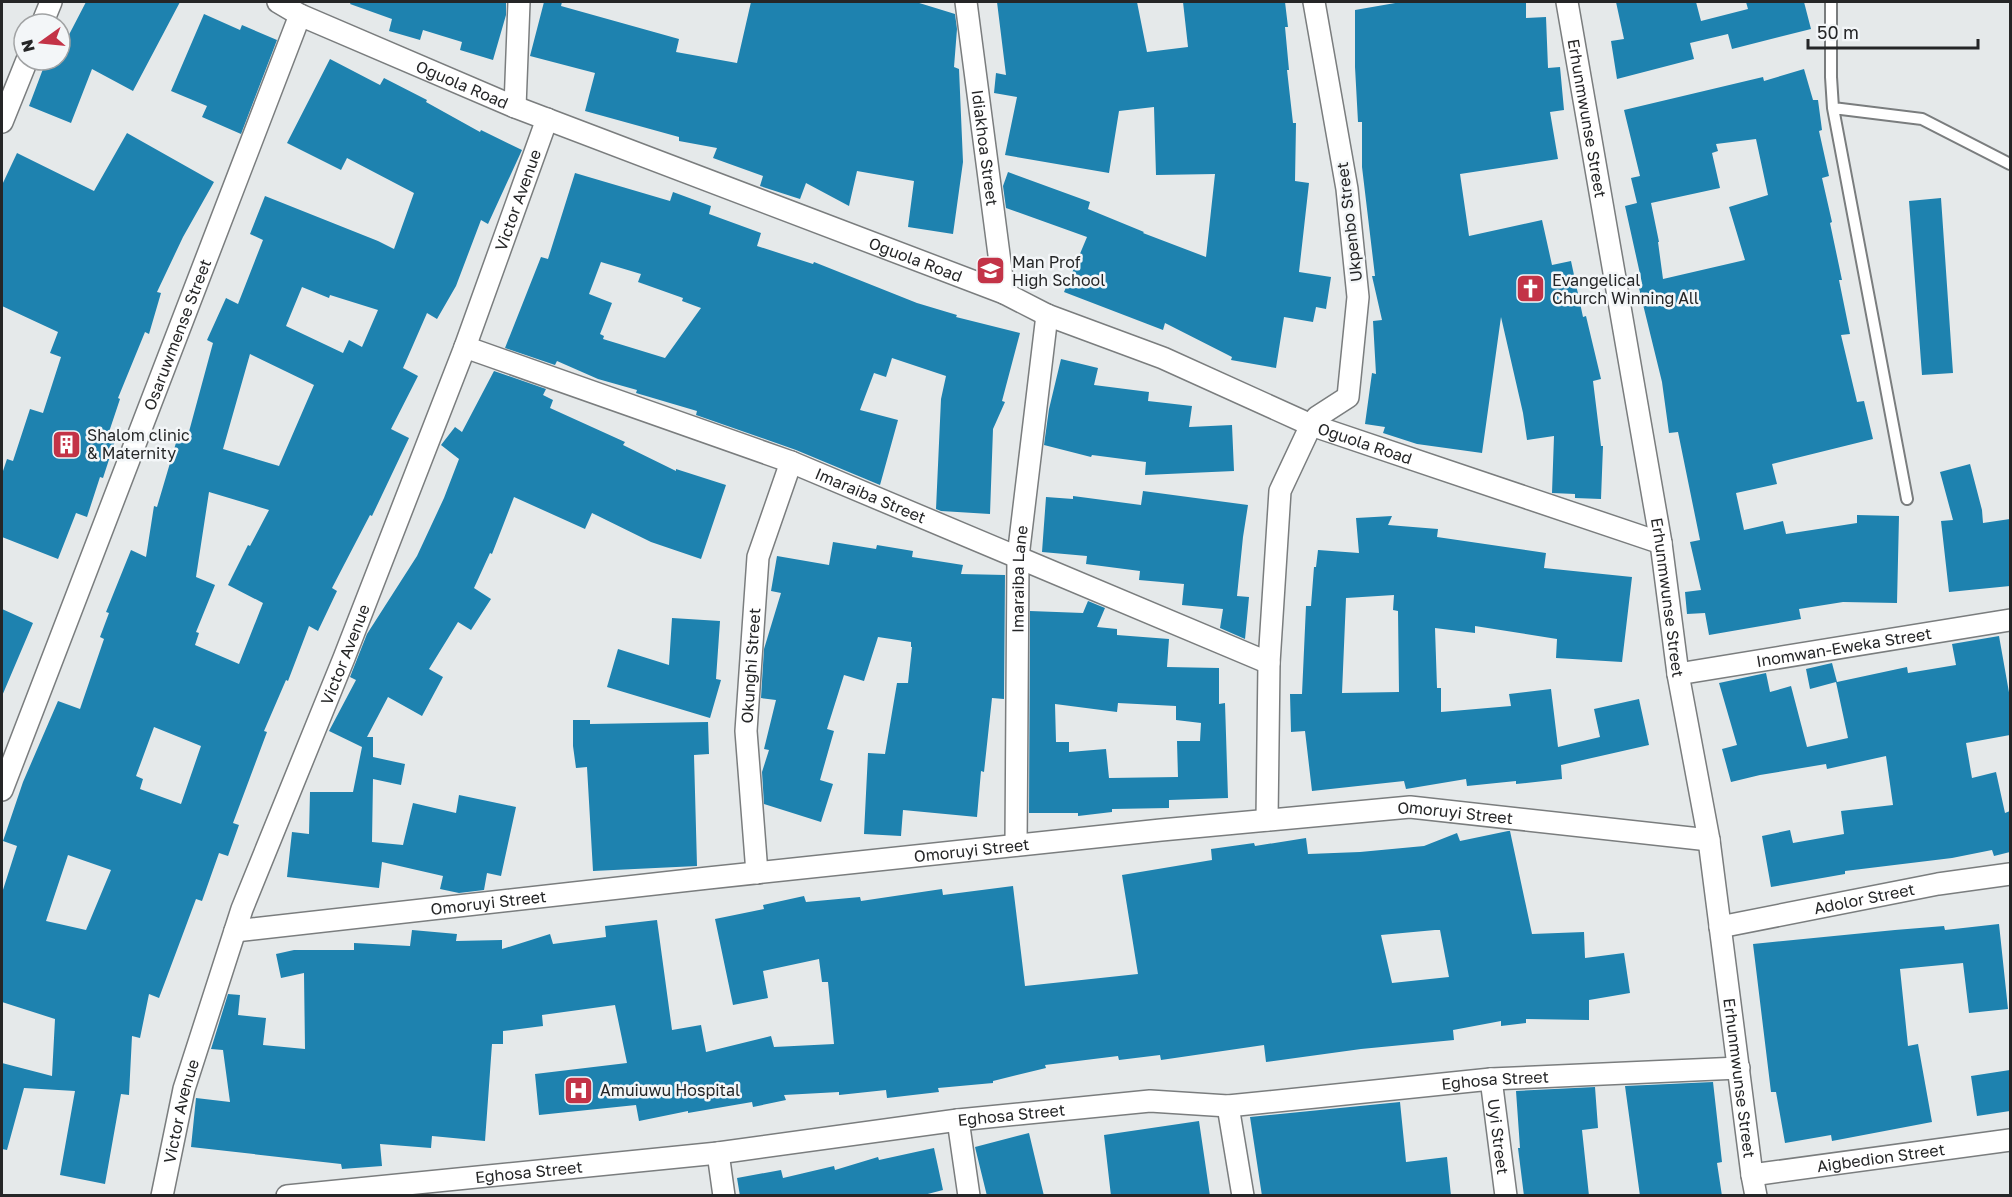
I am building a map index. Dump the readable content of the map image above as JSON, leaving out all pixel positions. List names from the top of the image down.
{
  "streets": {
    "street": [
      "Oguola Road",
      "Erhunmwunse Street",
      "Idiakhoa Street",
      "Victor Avenue",
      "Ukpenbo Street",
      "Osaruwmense Street",
      "Imaraiba Street",
      "Imaraiba Lane",
      "Inomwan-Eweka Street",
      "Okunghi Street",
      "Omoruyi Street",
      "Adolor Street",
      "Eghosa Street",
      "Uyi Street",
      "Aigbedion Street"
    ]
  },
  "crossings": [
    ["Oguola Road", "Erhunmwunse Street"],
    ["Oguola Road", "Idiakhoa Street"],
    ["Oguola Road", "Victor Avenue"],
    ["Oguola Road", "Ukpenbo Street"],
    ["Oguola Road", "Osaruwmense Street"],
    ["Oguola Road", "Imaraiba Lane"],
    ["Erhunmwunse Street", "Inomwan-Eweka Street"],
    ["Erhunmwunse Street", "Omoruyi Street"],
    ["Erhunmwunse Street", "Adolor Street"],
    ["Erhunmwunse Street", "Eghosa Street"],
    ["Erhunmwunse Street", "Aigbedion Street"],
    ["Victor Avenue", "Imaraiba Street"],
    ["Victor Avenue", "Omoruyi Street"],
    ["Imaraiba Street", "Imaraiba Lane"],
    ["Imaraiba Street", "Okunghi Street"],
    ["Imaraiba Lane", "Omoruyi Street"],
    ["Okunghi Street", "Omoruyi Street"],
    ["Eghosa Street", "Uyi Street"]
  ],
  "places": {
    "school or university": ["Man Prof High School"],
    "church": ["Evangelical Church Winning All"],
    "building": ["Shalom clinic & Maternity"],
    "hospital": ["Amuiuwu Hospital"]
  },
  "scale_bar": "50 m",
  "north": "left"
}
